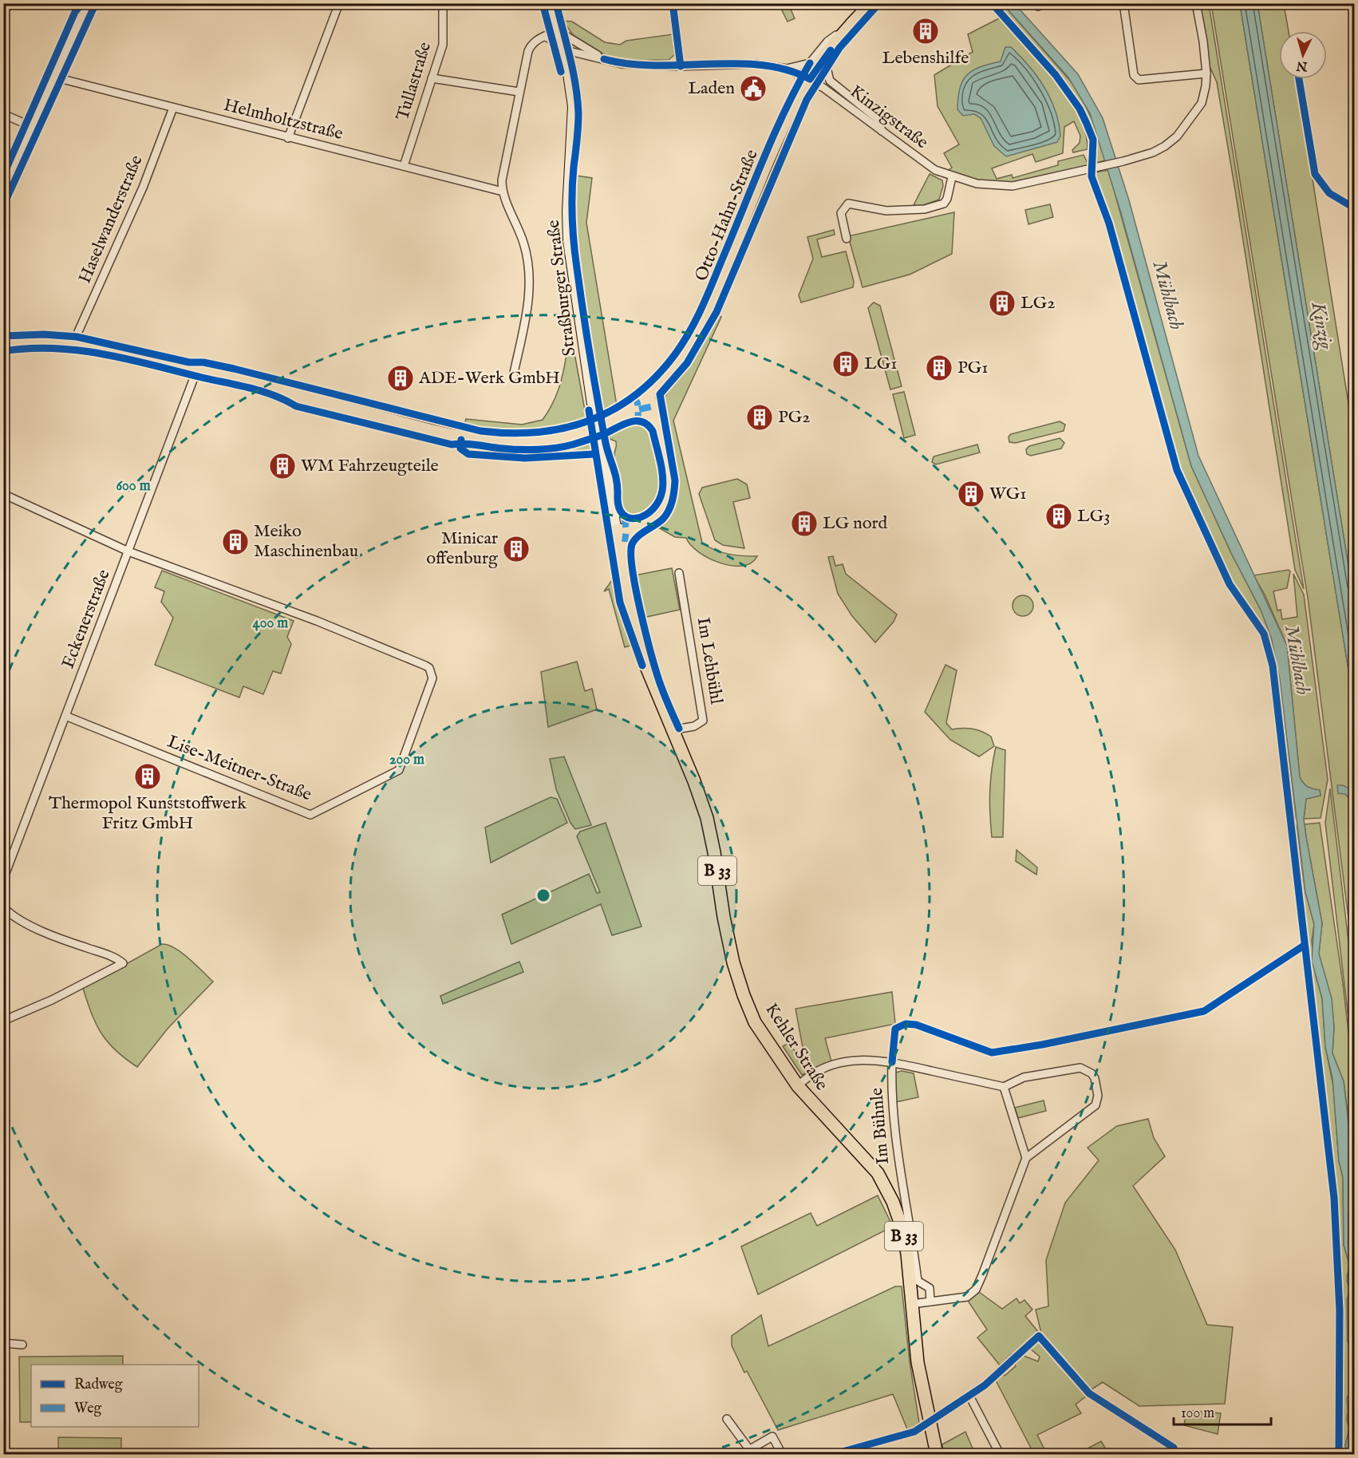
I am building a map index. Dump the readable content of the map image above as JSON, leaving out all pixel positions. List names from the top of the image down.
{
  "streets": {
    "main road": [
      "Otto-Hahn-Straße",
      "Straßburger Straße",
      "B 33",
      "Kehler Straße"
    ],
    "street": [
      "Tullastraße",
      "Kinzigstraße",
      "Helmholtzstraße",
      "Haselwanderstraße",
      "Eckenerstraße",
      "Im Lehbühl",
      "Lise-Meitner-Straße",
      "Im Bühnle"
    ]
  },
  "crossings": [
    ["Tullastraße", "Helmholtzstraße"],
    ["Kinzigstraße", "Otto-Hahn-Straße"],
    ["Helmholtzstraße", "Haselwanderstraße"],
    ["Straßburger Straße", "Kehler Straße"],
    ["Eckenerstraße", "Lise-Meitner-Straße"],
    ["Im Lehbühl", "Kehler Straße"]
  ],
  "water": ["Mühlbach", "Kinzig"],
  "places": {
    "building": [
      "Lebenshilfe",
      "LG2",
      "LG1",
      "PG1",
      "ADE-Werk GmbH",
      "PG2",
      "WM Fahrzeugteile",
      "WG1",
      "LG3",
      "LG nord",
      "Meiko Maschinenbau",
      "Minicar offenburg",
      "Thermopol Kunststoffwerk Fritz GmbH"
    ],
    "public building": ["Laden"]
  },
  "legend": ["Radweg", "Weg"],
  "scale_bar": "100 m",
  "north": "bottom",
  "rings": ["600 m", "400 m", "200 m"]
}
